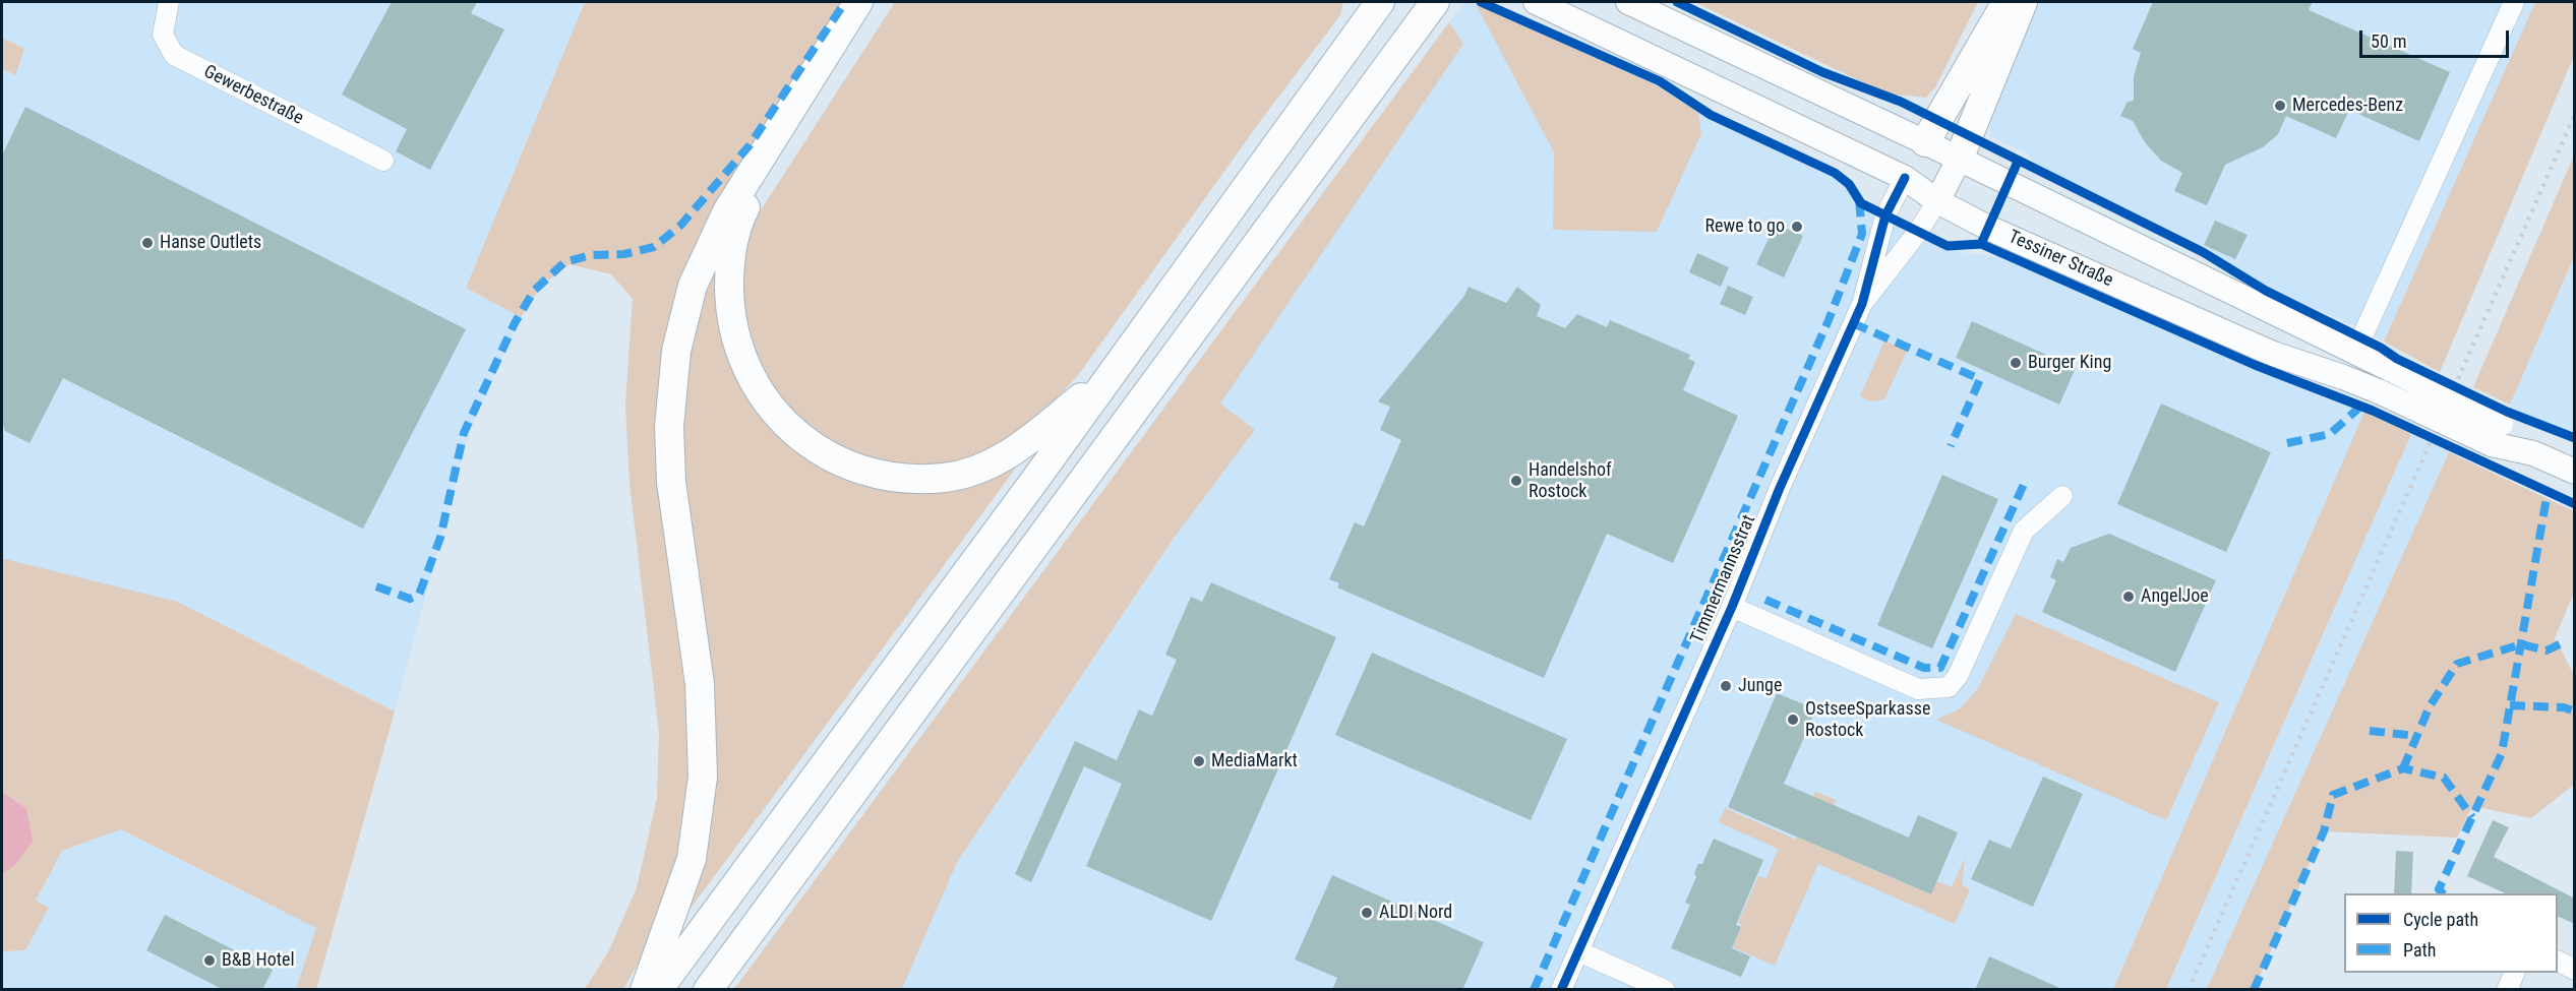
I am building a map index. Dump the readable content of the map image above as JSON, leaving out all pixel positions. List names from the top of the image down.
{
  "streets": {
    "main road": ["Tessiner Straße", "Timmermannsstrat"],
    "street": ["Gewerbestraße"]
  },
  "crossings": [
    ["Tessiner Straße", "Timmermannsstrat"]
  ],
  "places": [
    "Mercedes-Benz",
    "Rewe to go",
    "Hanse Outlets",
    "Burger King",
    "Handelshof Rostock",
    "AngelJoe",
    "Junge",
    "OstseeSparkasse Rostock",
    "MediaMarkt",
    "ALDI Nord",
    "B&B Hotel"
  ],
  "legend": ["Cycle path", "Path"],
  "scale_bar": "50 m"
}
